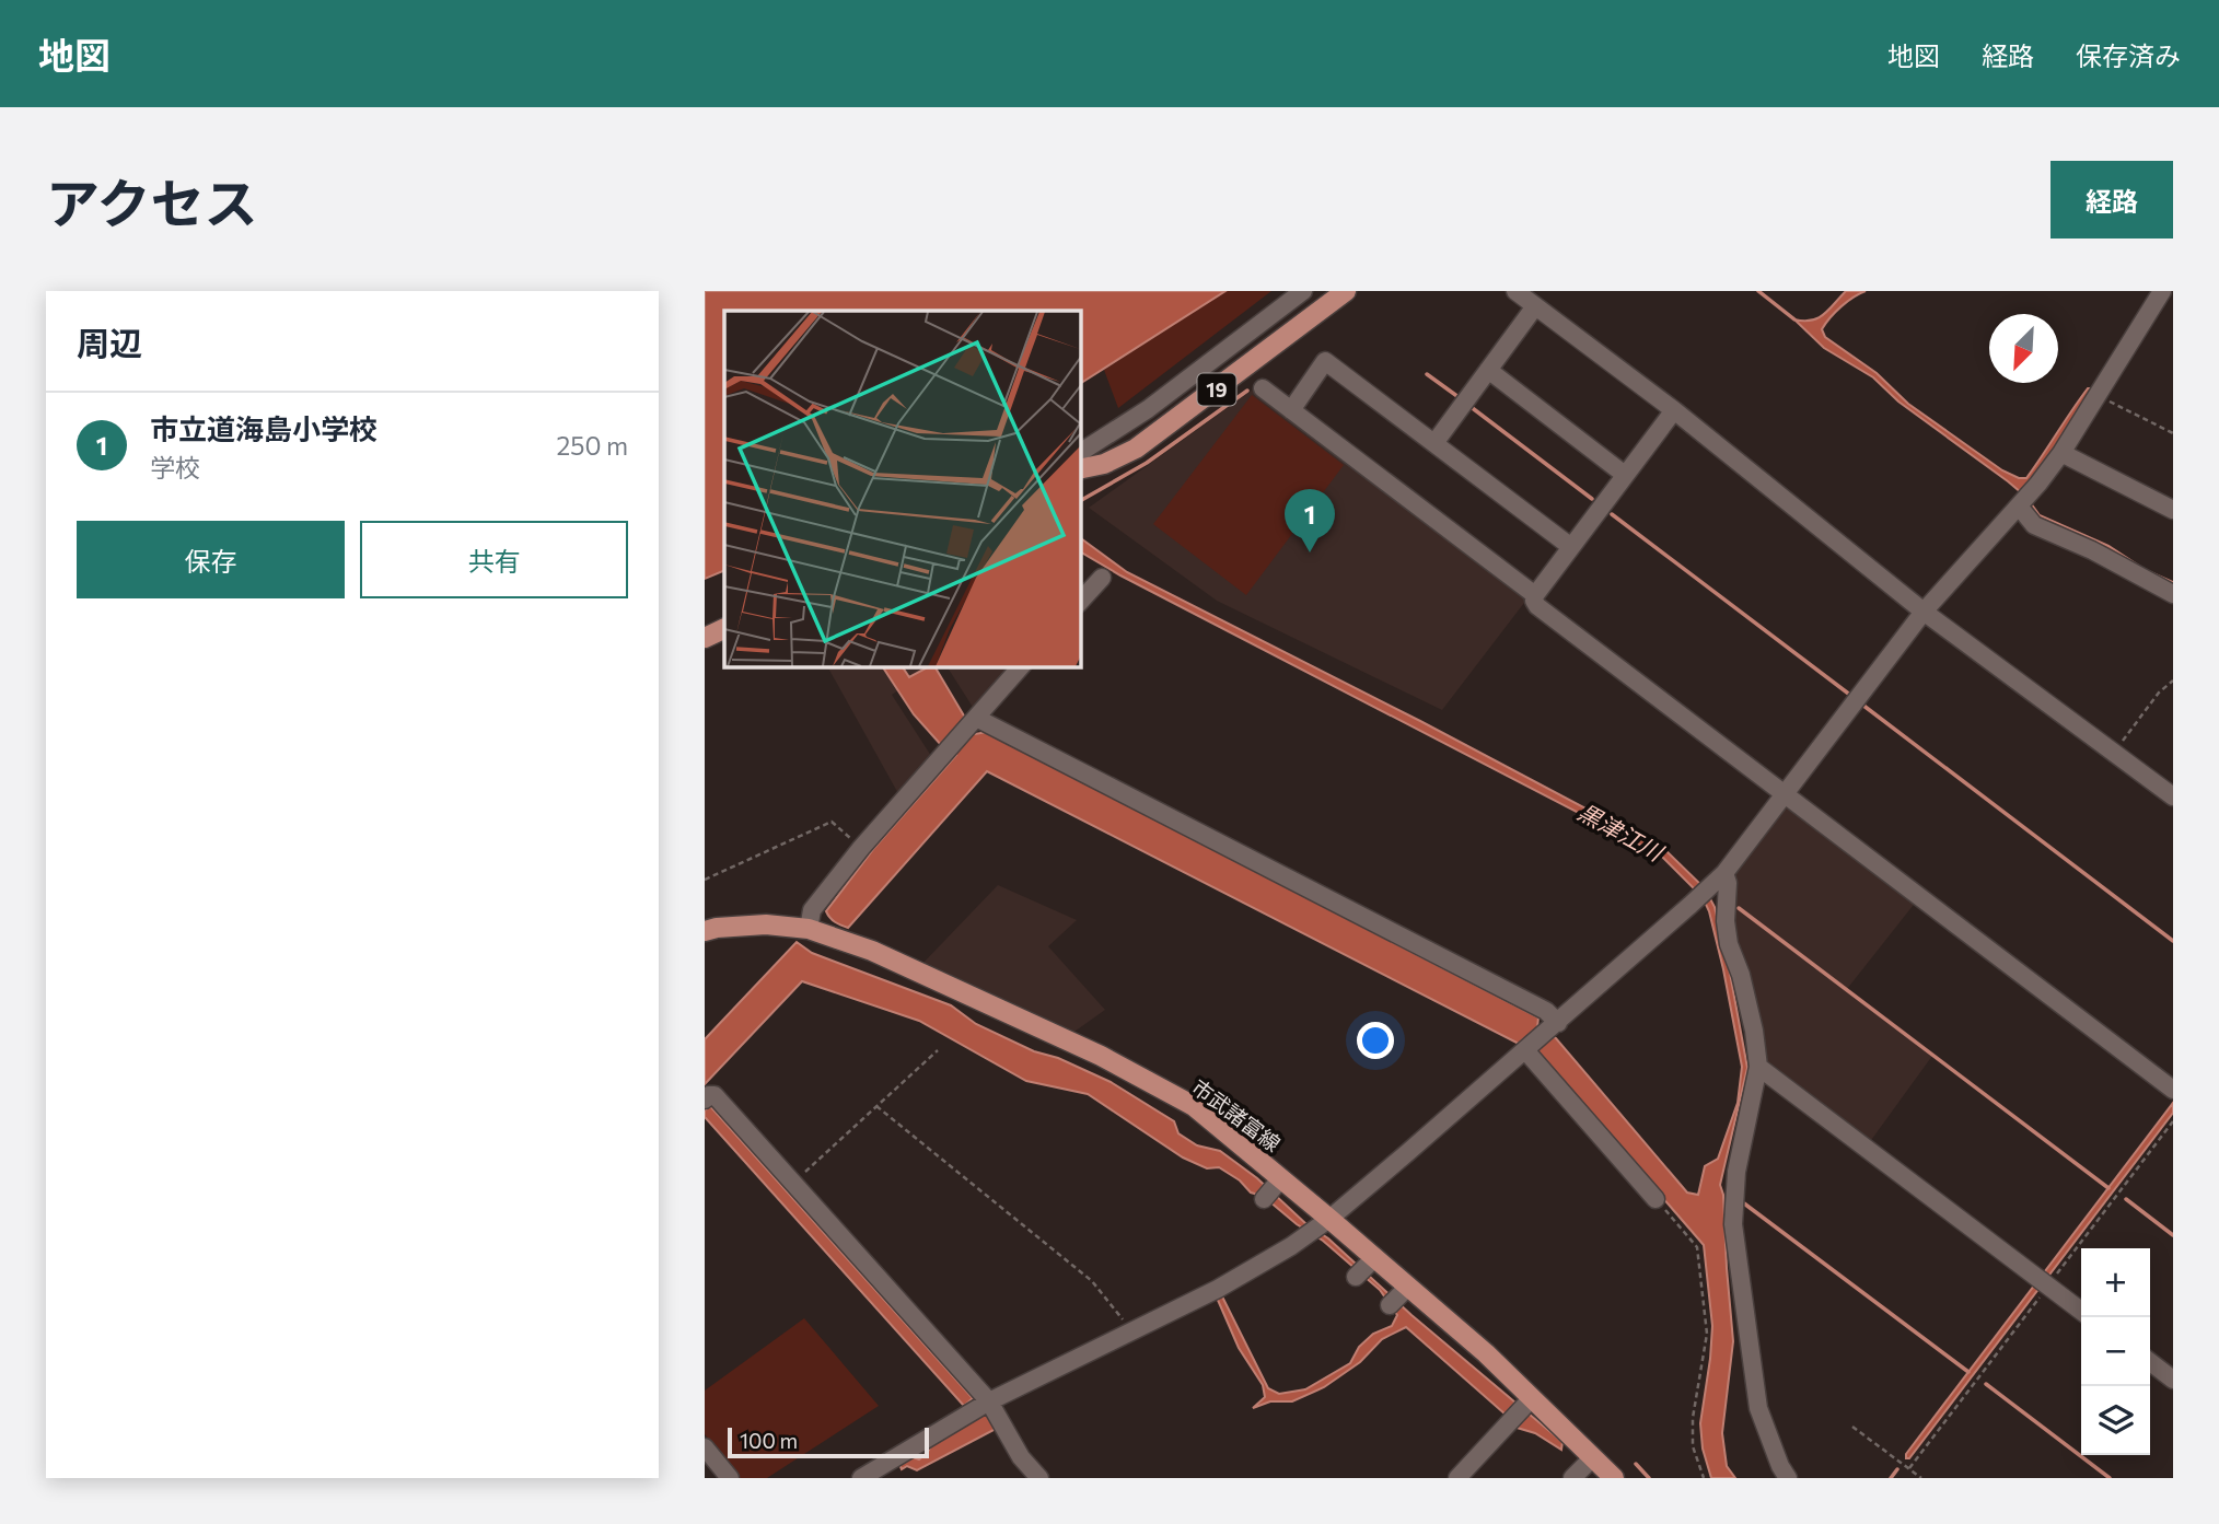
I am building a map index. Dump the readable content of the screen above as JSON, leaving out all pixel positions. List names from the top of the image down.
{
  "streets": {
    "main road": ["19", "市武諸富線"]
  },
  "water": ["黒津江川"],
  "scale_bar": "100 m",
  "north": "bottom left",
  "page": {
    "header": "地図",
    "nav": ["地図", "経路", "保存済み"],
    "title": "アクセス",
    "buttons": [
      "経路",
      ["保存", "共有"]
    ],
    "heading": "周辺",
    "list": [
      {
        "mark": "1",
        "name": "市立道海島小学校",
        "note": "学校",
        "value": "250 m"
      }
    ],
    "pins": "1",
    "map_buttons": ["+", "−"],
    "scale": "100 m"
  }
}
